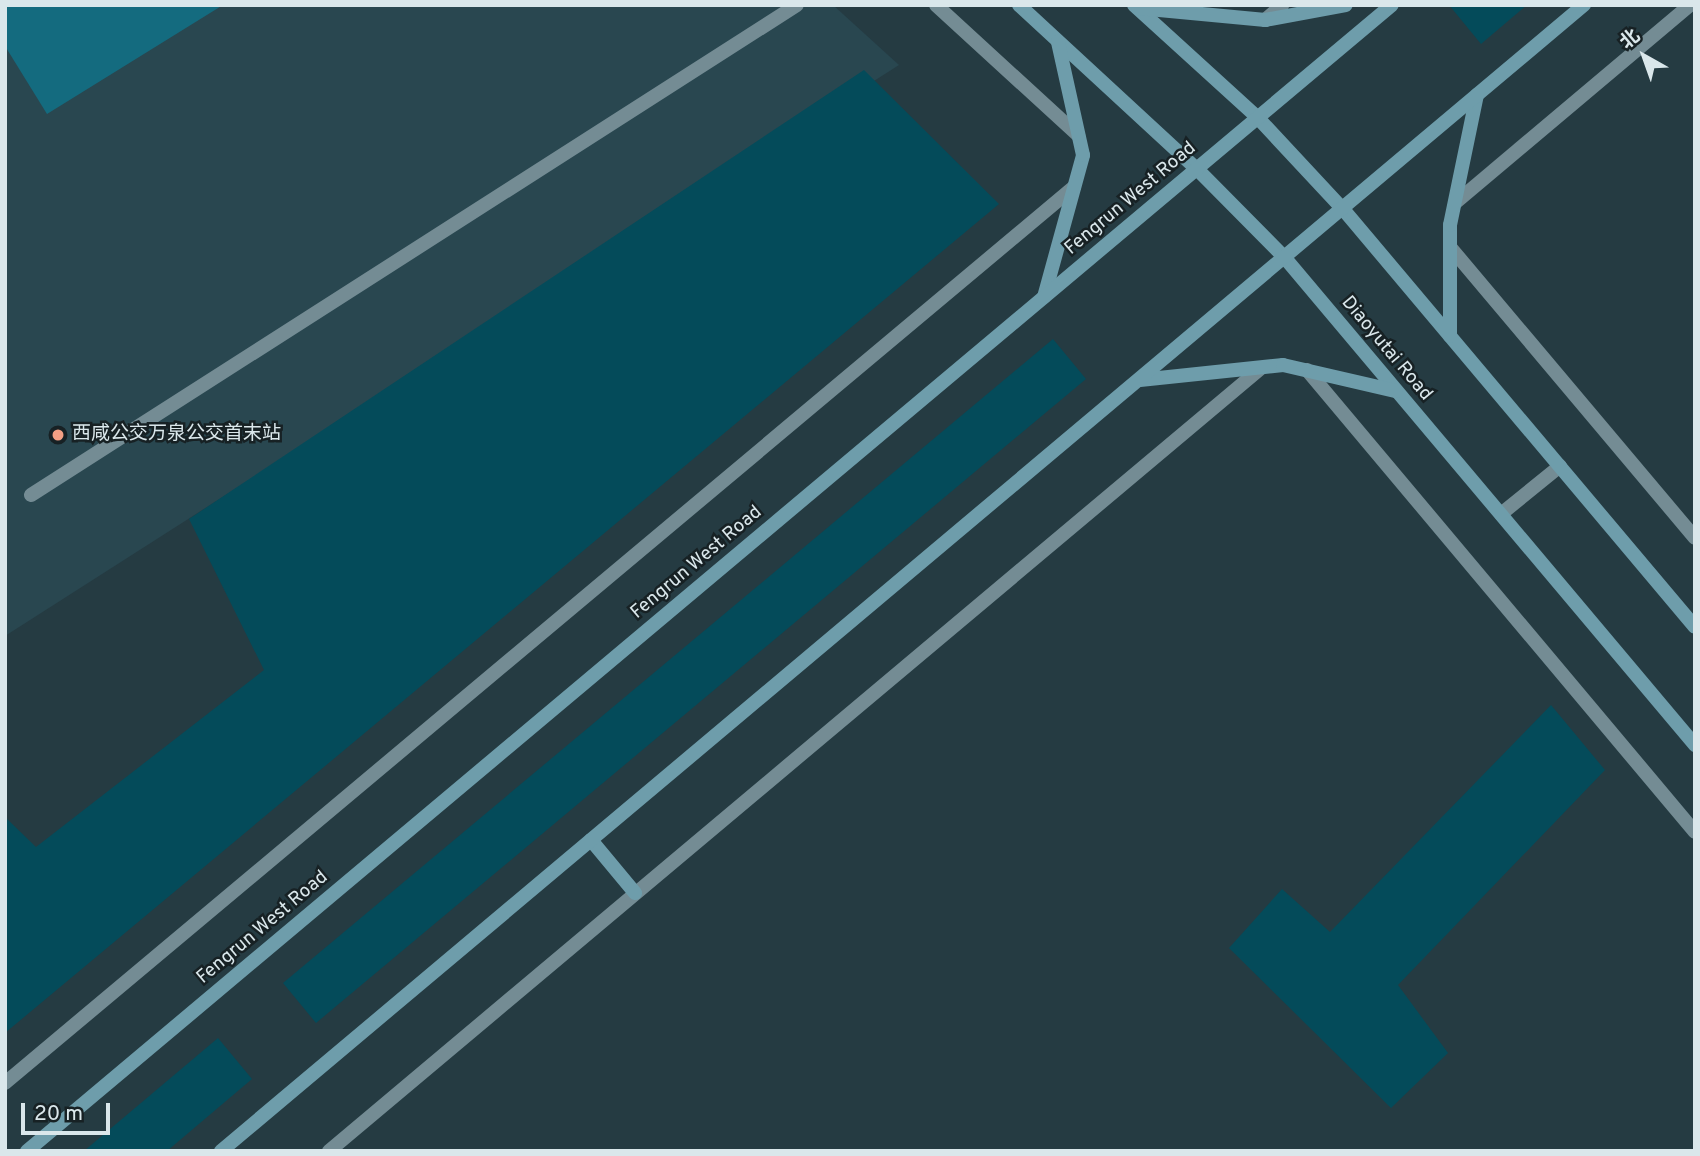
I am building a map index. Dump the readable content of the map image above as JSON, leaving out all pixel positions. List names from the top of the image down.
{
  "streets": {
    "main road": ["Fengrun West Road", "Diaoyutai Road"]
  },
  "crossings": [
    ["Fengrun West Road", "Diaoyutai Road"]
  ],
  "places": ["西咸公交万泉公交首末站"],
  "scale_bar": "20 m",
  "north": "top left"
}
